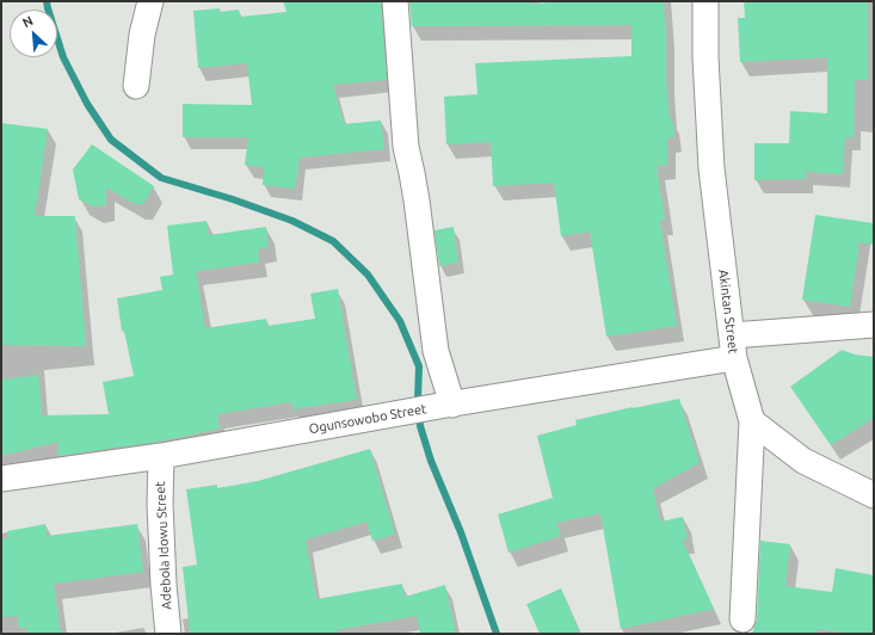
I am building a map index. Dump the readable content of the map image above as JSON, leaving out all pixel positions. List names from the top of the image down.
{
  "streets": {
    "street": ["Akintan Street", "Ogunsowobo Street", "Adebola Idowu Street"]
  },
  "crossings": [
    ["Akintan Street", "Ogunsowobo Street"],
    ["Ogunsowobo Street", "Adebola Idowu Street"]
  ],
  "north": "top left"
}
